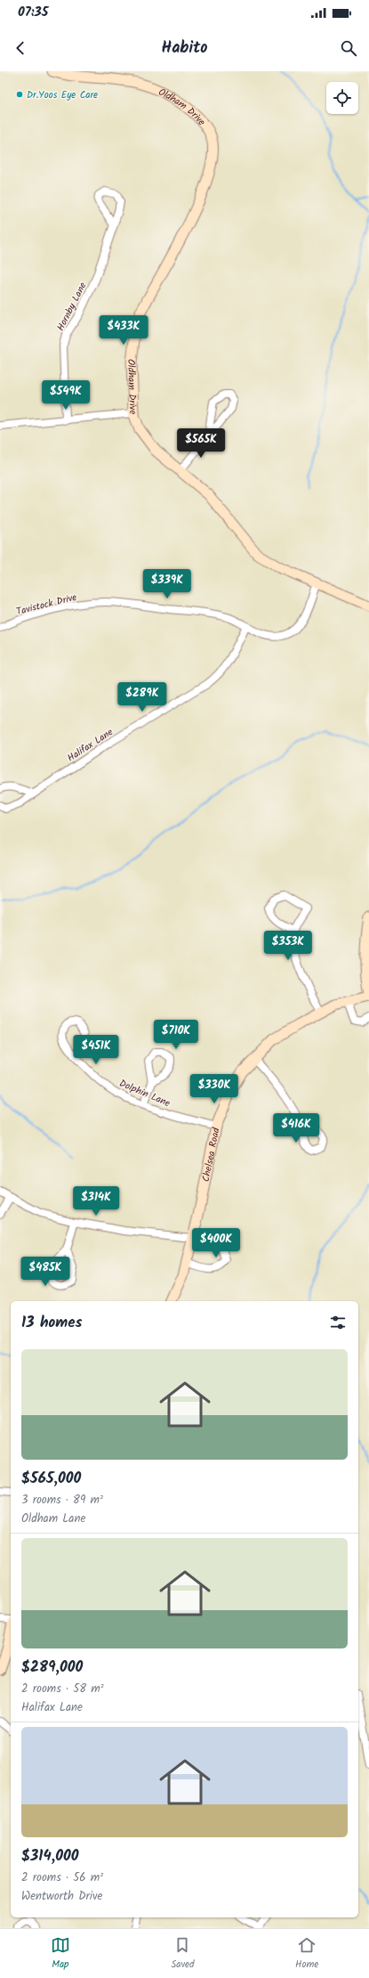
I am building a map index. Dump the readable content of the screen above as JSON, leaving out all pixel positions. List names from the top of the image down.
{
  "streets": {
    "street": [
      "Oldham Drive",
      "Hornby Lane",
      "Tavistock Drive",
      "Halifax Lane",
      "Dolphin Lane",
      "Chelsea Road"
    ]
  },
  "crossings": [
    ["Oldham Drive", "Tavistock Drive"],
    ["Tavistock Drive", "Halifax Lane"],
    ["Dolphin Lane", "Chelsea Road"]
  ],
  "places": ["Dr.Yoos Eye Care"],
  "page": {
    "status": "07:35",
    "header": "Habito",
    "price": [
      "$433K",
      "$549K",
      "$565K",
      "$339K",
      "$289K",
      "$353K",
      "$710K",
      "$451K",
      "$330K",
      "$416K",
      "$314K",
      "$400K",
      "$485K"
    ],
    "heading": "13 homes",
    "list": [
      {
        "name": "$565,000",
        "note": "3 rooms · 89 m² · Oldham Lane"
      },
      {
        "name": "$289,000",
        "note": "2 rooms · 58 m² · Halifax Lane"
      },
      {
        "name": "$314,000",
        "note": "2 rooms · 56 m² · Wentworth Drive"
      }
    ],
    "tabs": ["Map", "Saved", "Home"]
  }
}
